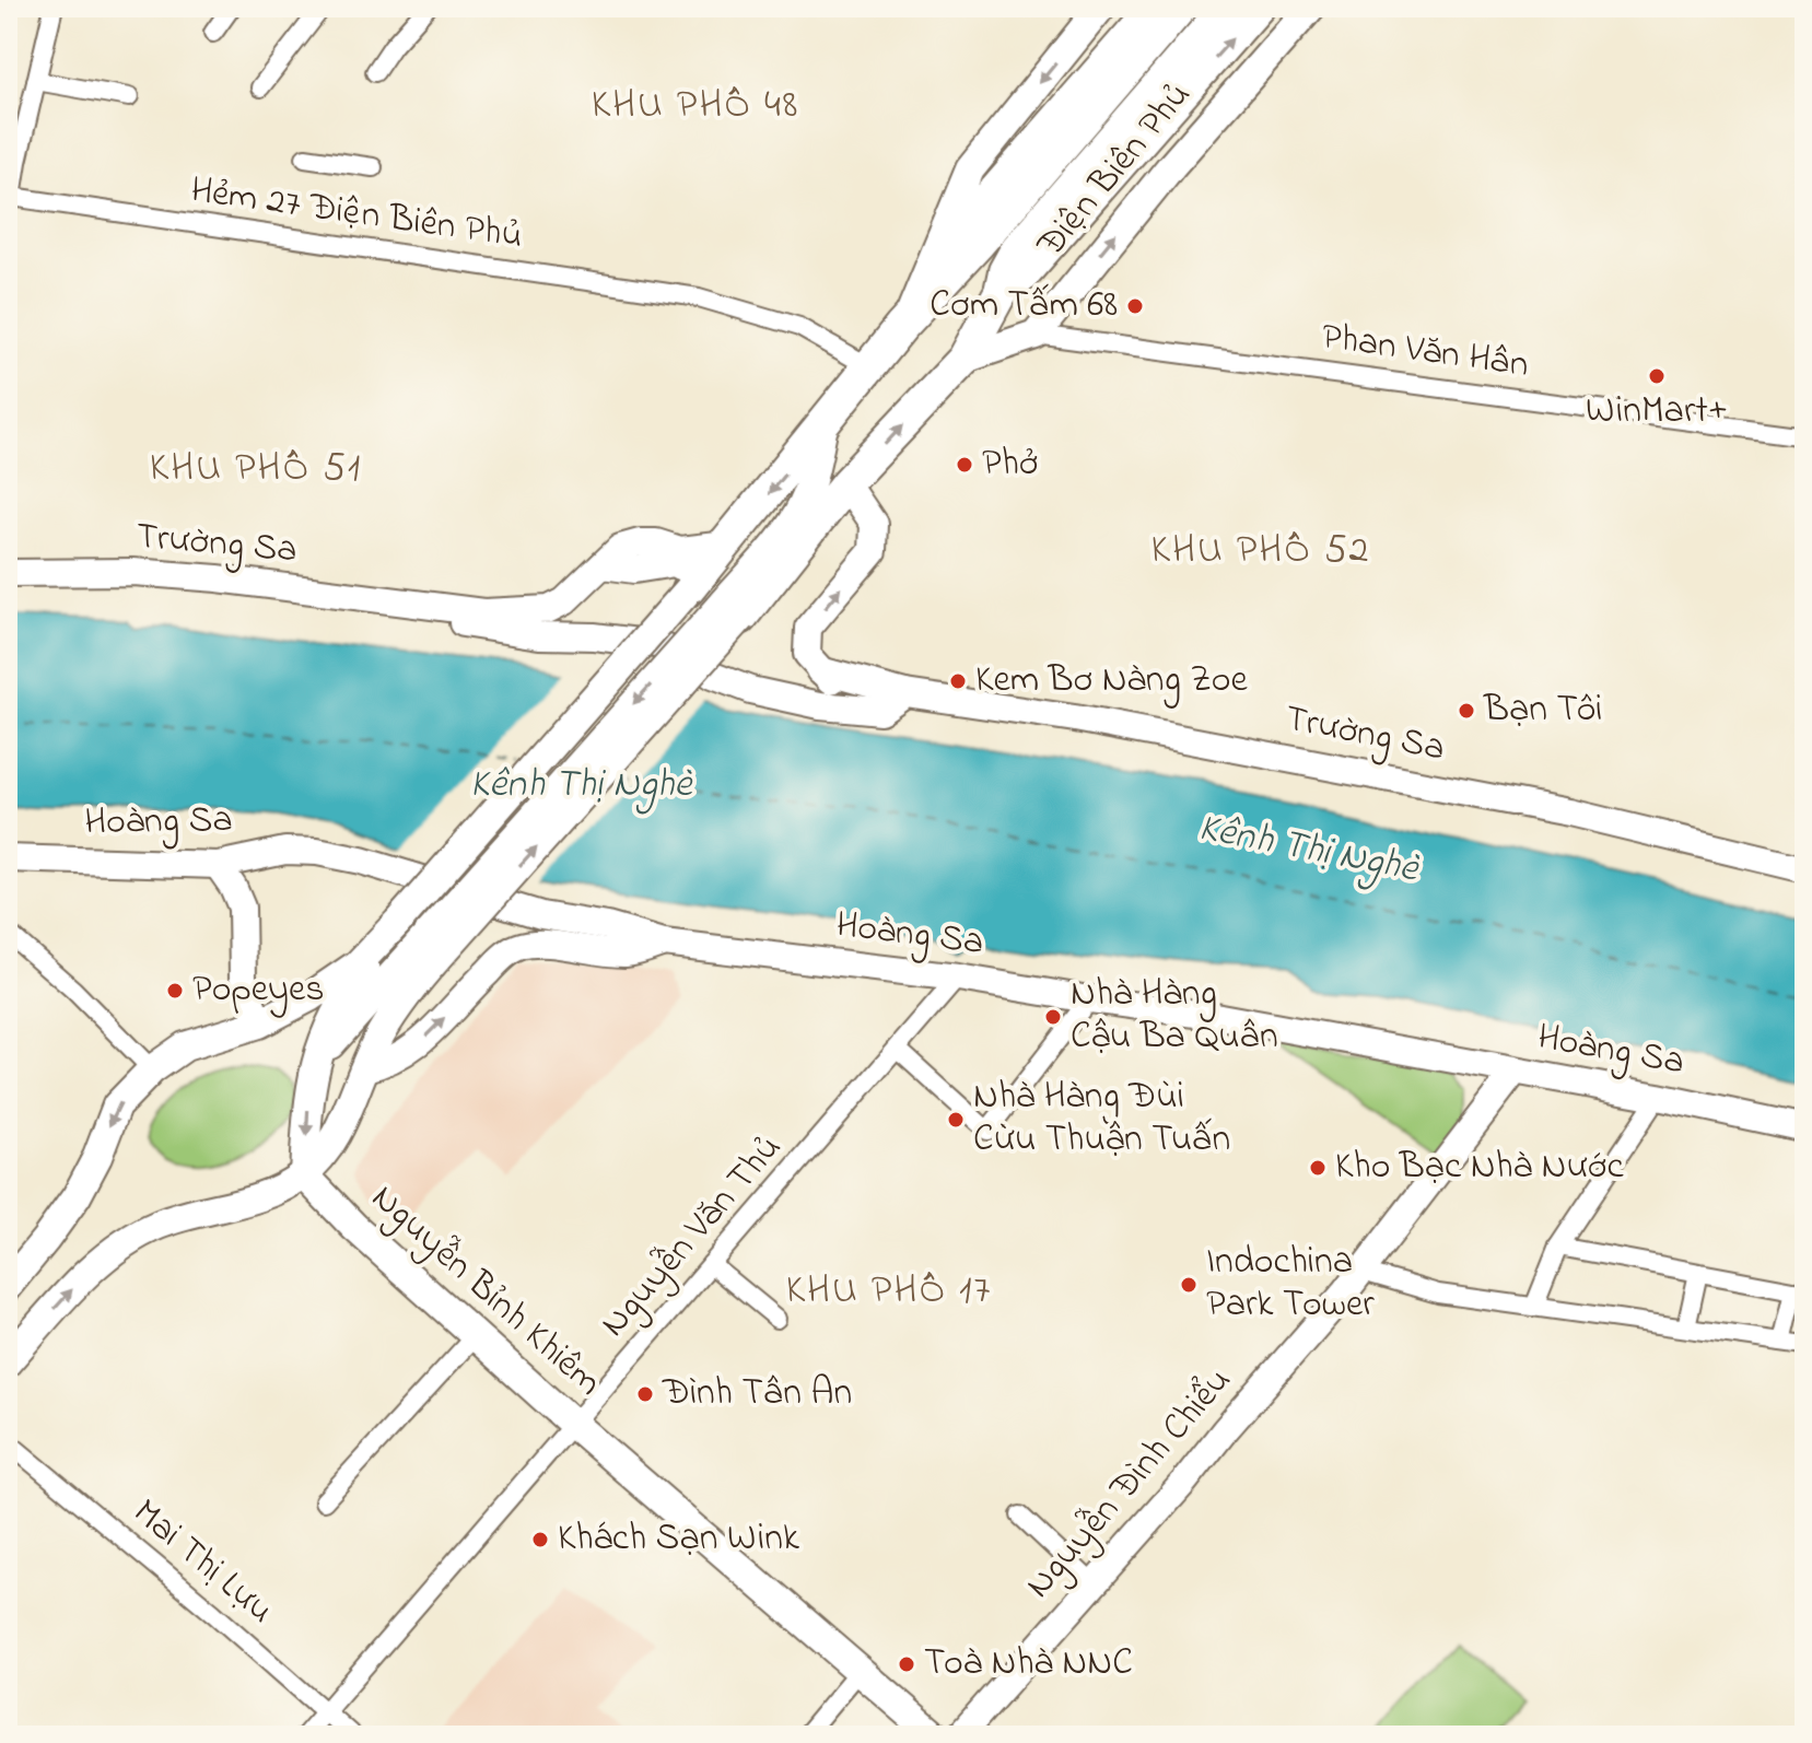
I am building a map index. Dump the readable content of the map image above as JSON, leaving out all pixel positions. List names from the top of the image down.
{
  "streets": {
    "highway": ["Điện Biên Phủ"],
    "main road": ["Nguyễn Bỉnh Khiêm"],
    "street": [
      "Hẻm 27 Điện Biên Phủ",
      "Phan Văn Hân",
      "Trường Sa",
      "Hoàng Sa",
      "Nguyễn Văn Thủ",
      "Nguyễn Đình Chiểu",
      "Mai Thị Lựu"
    ]
  },
  "crossings": [
    ["Điện Biên Phủ", "Hẻm 27 Điện Biên Phủ"],
    ["Điện Biên Phủ", "Phan Văn Hân"],
    ["Hoàng Sa", "Nguyễn Văn Thủ"],
    ["Hoàng Sa", "Nguyễn Đình Chiểu"],
    ["Nguyễn Văn Thủ", "Nguyễn Bỉnh Khiêm"],
    ["Nguyễn Văn Thủ", "Mai Thị Lựu"]
  ],
  "districts": [
    "KHU PHỐ 48",
    "KHU PHỐ 51",
    "KHU PHỐ 52",
    "KHU PHỐ 17"
  ],
  "water": ["Kênh Thị Nghè"],
  "places": [
    "Cơm Tấm 68",
    "WinMart+",
    "Phở",
    "Kem Bơ Nàng Zoe",
    "Bạn Tôi",
    "Popeyes",
    "Nhà Hàng Cậu Ba Quân",
    "Nhà Hàng Đùi Cừu Thuận Tuấn",
    "Kho Bạc Nhà Nước",
    "Indochina Park Tower",
    "Đình Tân An",
    "Khách Sạn Wink",
    "Toà Nhà NNC"
  ]
}
